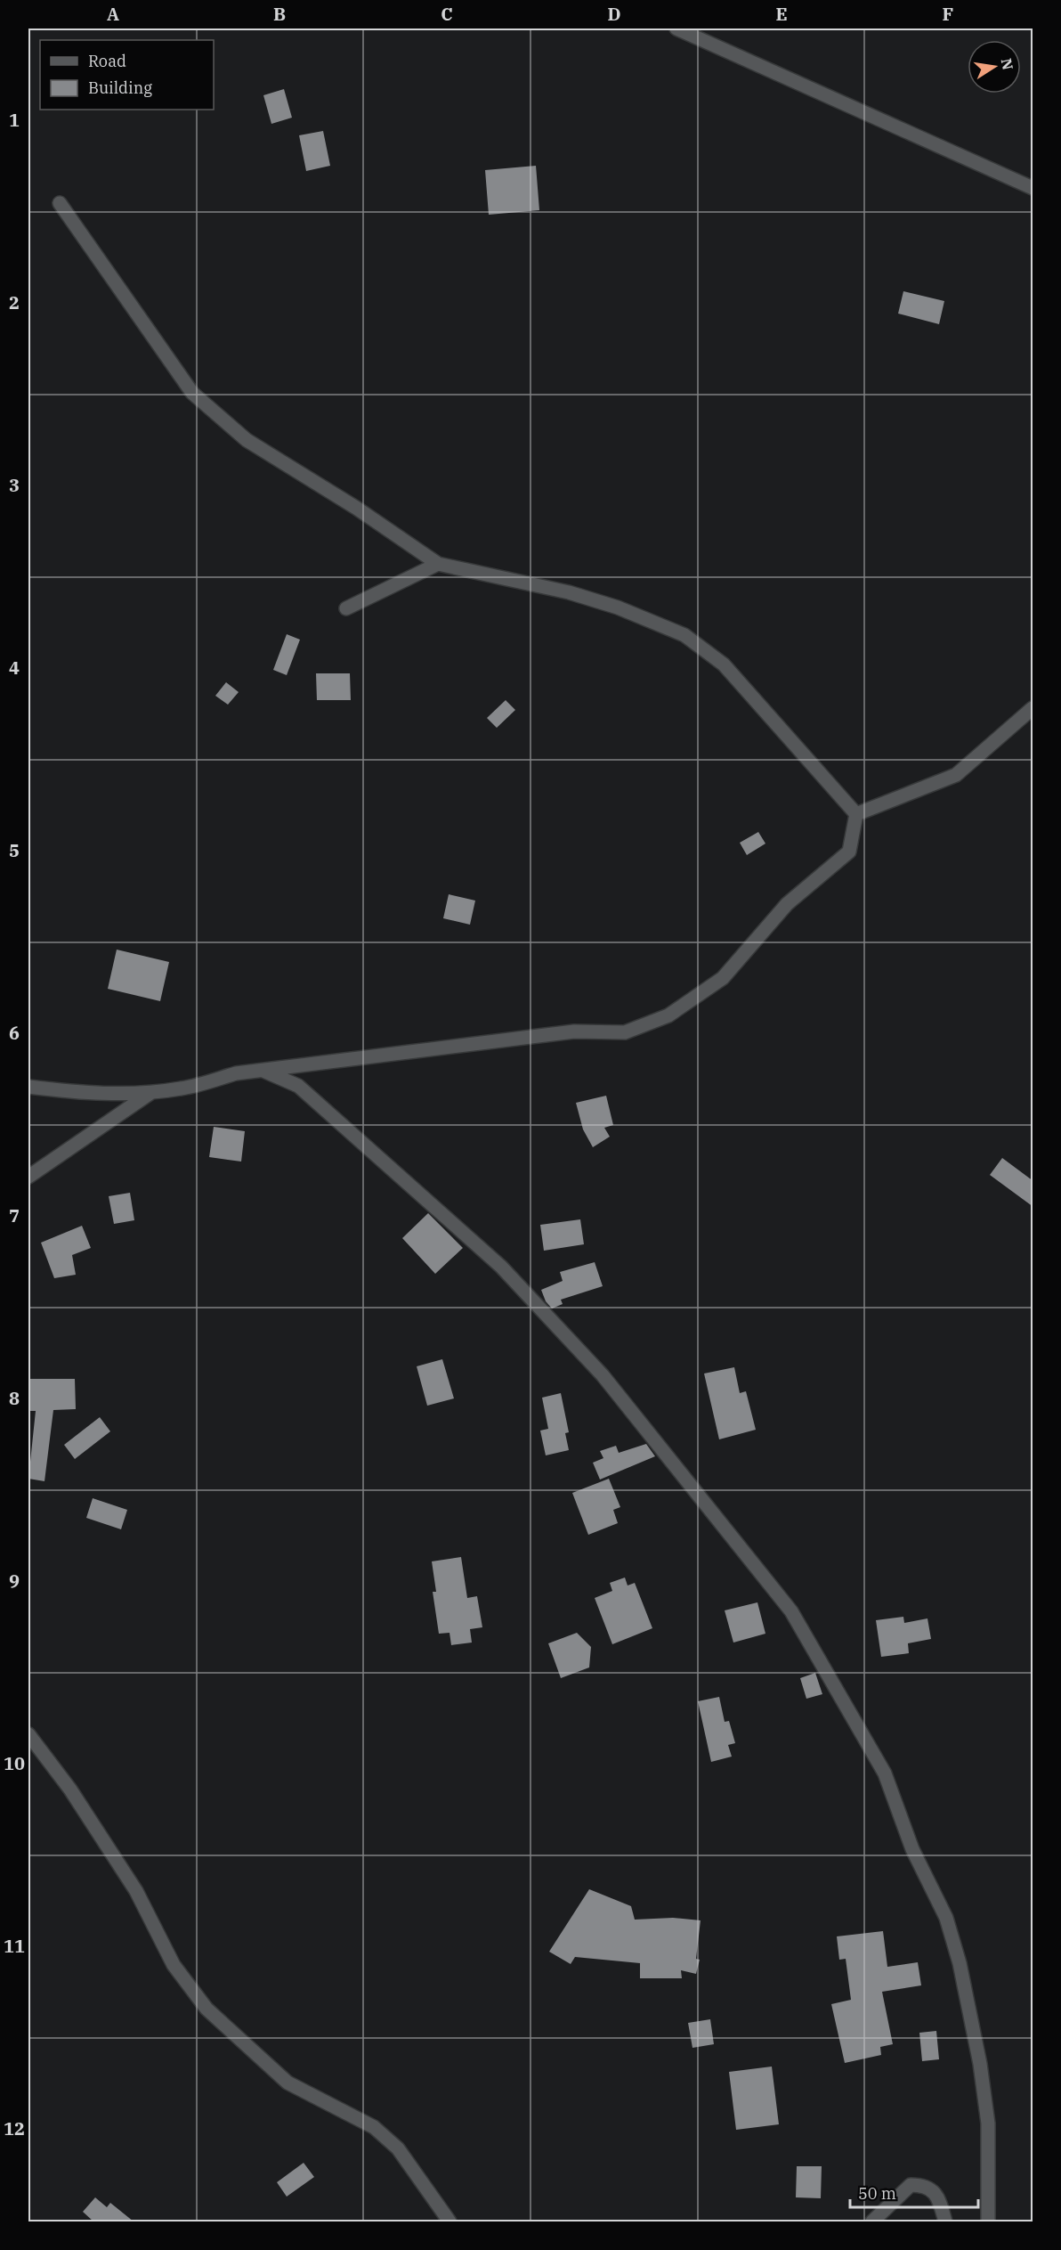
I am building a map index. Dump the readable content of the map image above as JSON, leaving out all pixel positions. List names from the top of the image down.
{
  "legend": ["Road", "Building"],
  "scale_bar": "50 m",
  "north": "right",
  "grid": {
    "columns": [
      "A",
      "B",
      "C",
      "D",
      "E",
      "F"
    ],
    "rows": [
      "1",
      "2",
      "3",
      "4",
      "5",
      "6",
      "7",
      "8",
      "9",
      "10",
      "11",
      "12"
    ]
  }
}
